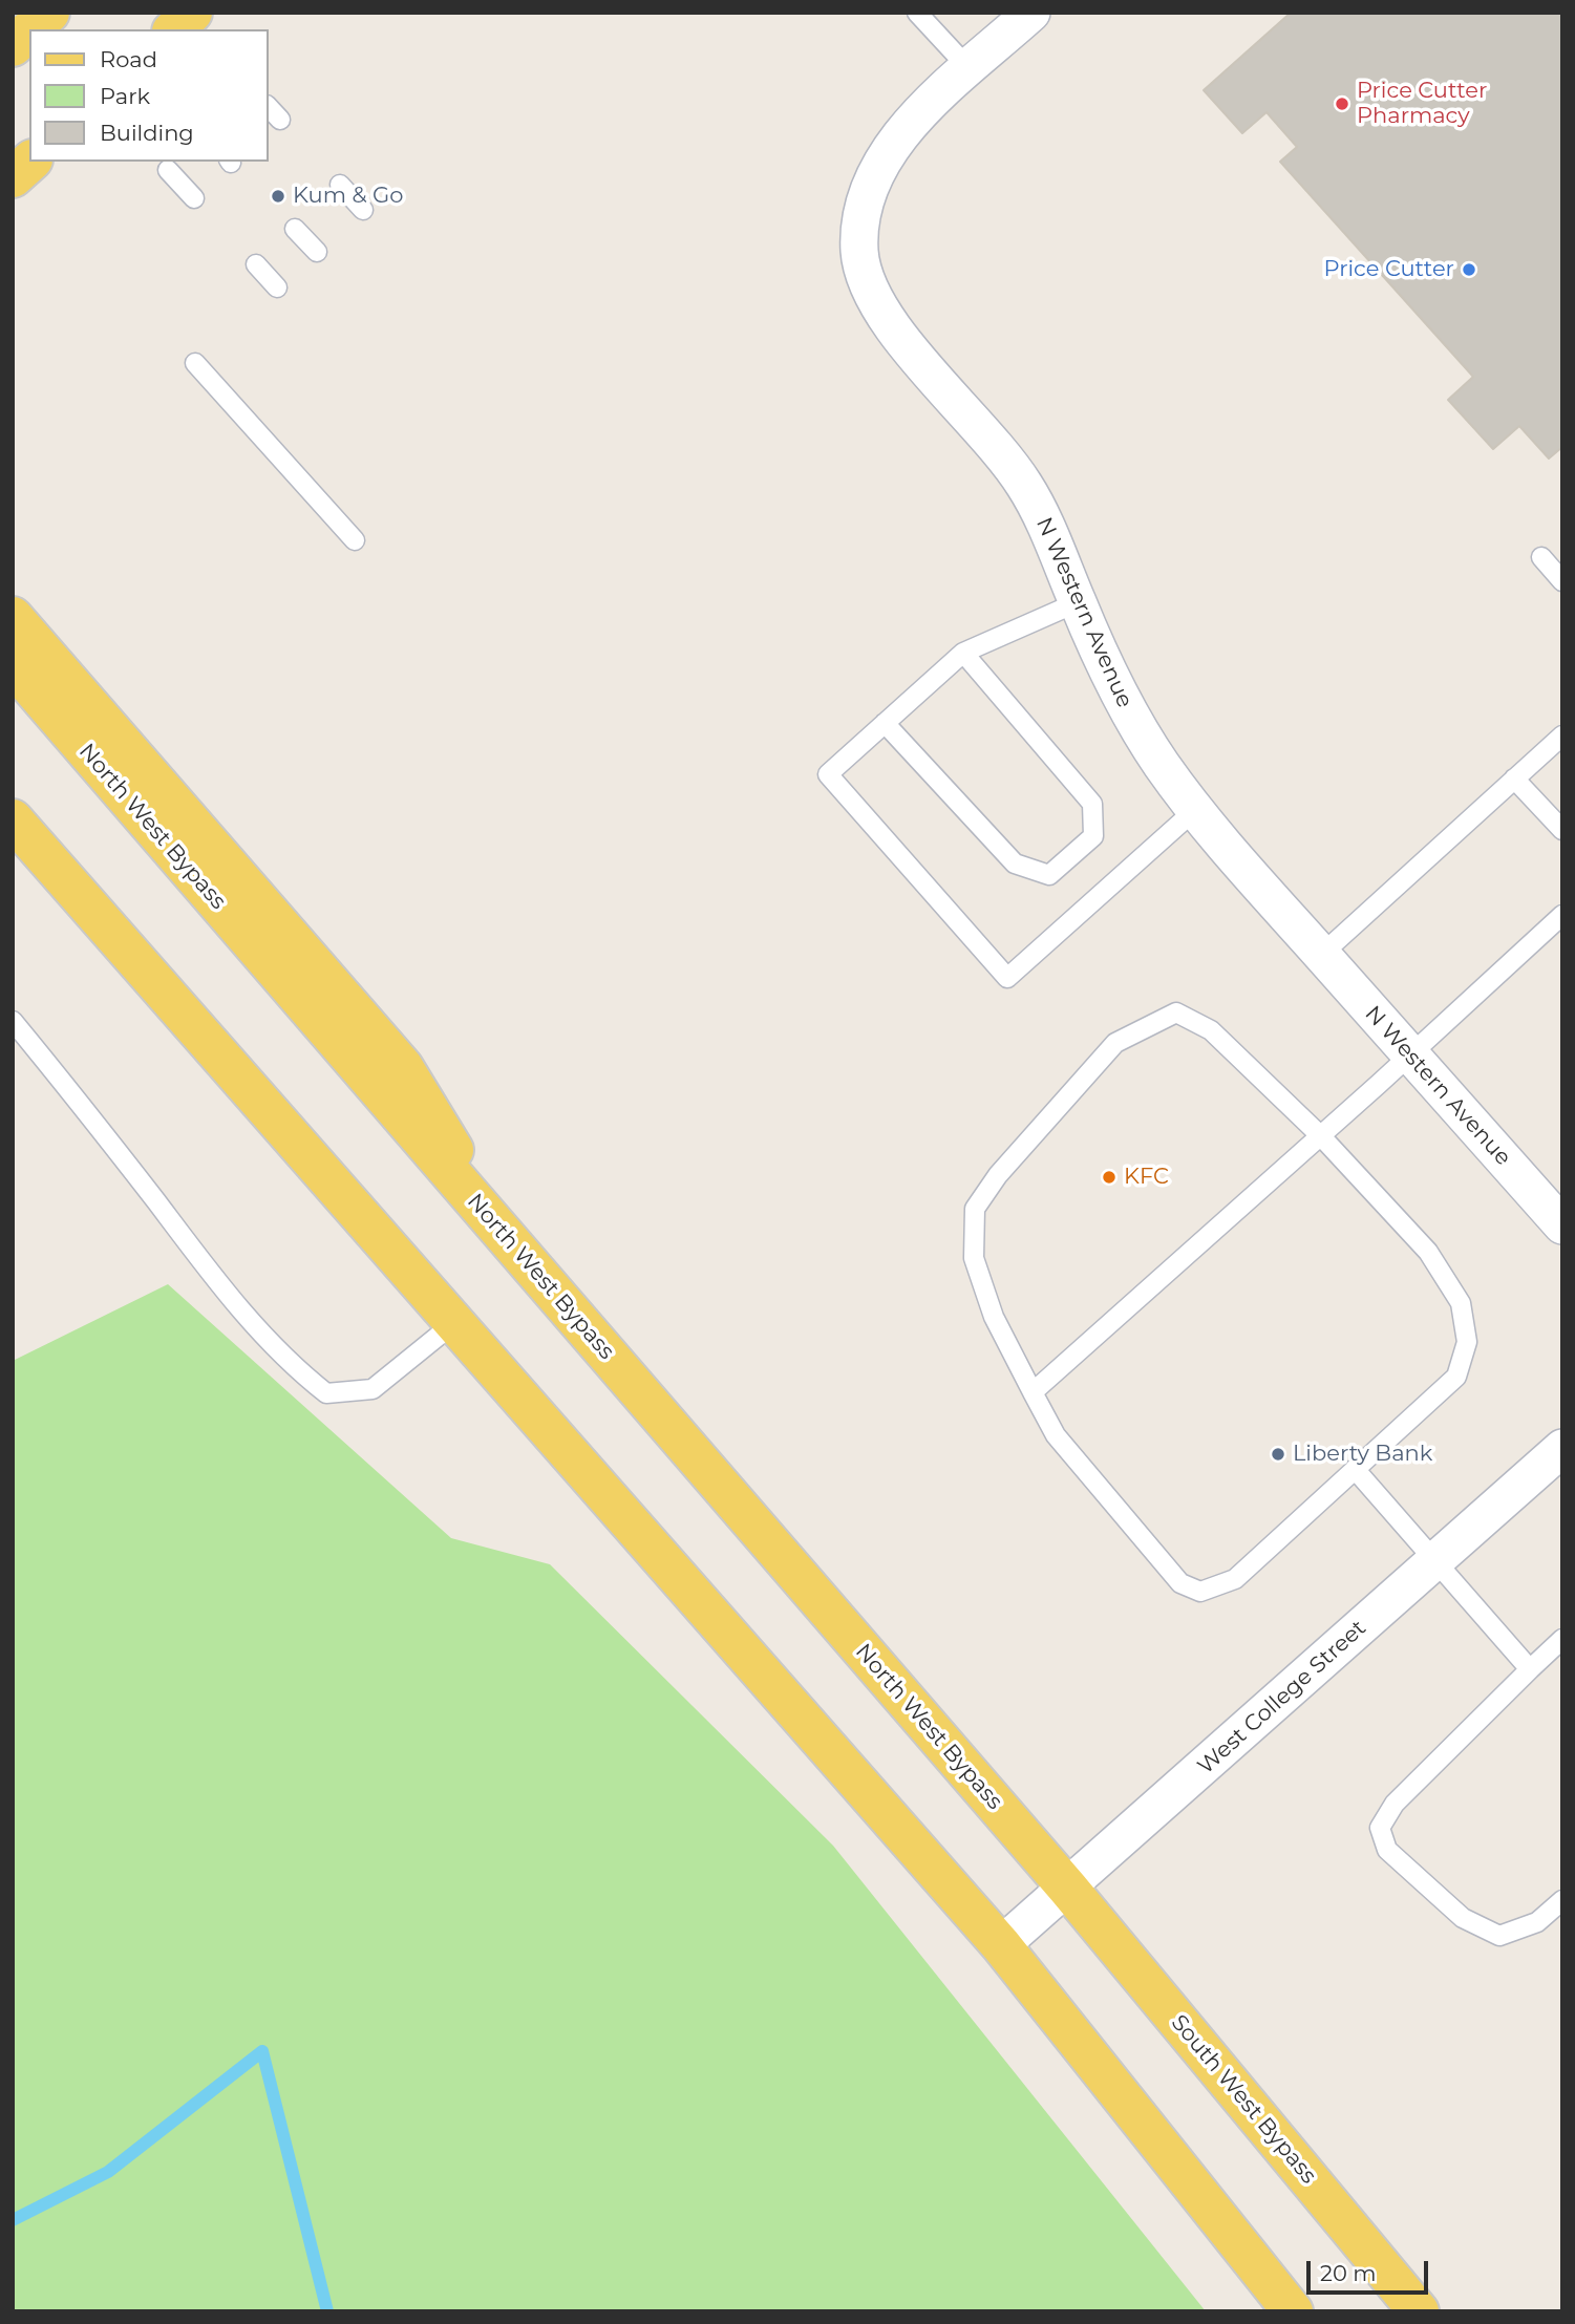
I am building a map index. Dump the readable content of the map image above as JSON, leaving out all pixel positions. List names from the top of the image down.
{
  "streets": {
    "main road": ["North West Bypass", "South West Bypass"],
    "street": ["N Western Avenue", "West College Street"]
  },
  "crossings": [
    ["North West Bypass", "West College Street"],
    ["North West Bypass", "South West Bypass"],
    ["West College Street", "South West Bypass"]
  ],
  "places": [
    "Price Cutter Pharmacy",
    "Kum & Go",
    "Price Cutter",
    "KFC",
    "Liberty Bank"
  ],
  "legend": ["Road", "Park", "Building"],
  "scale_bar": "20 m"
}
